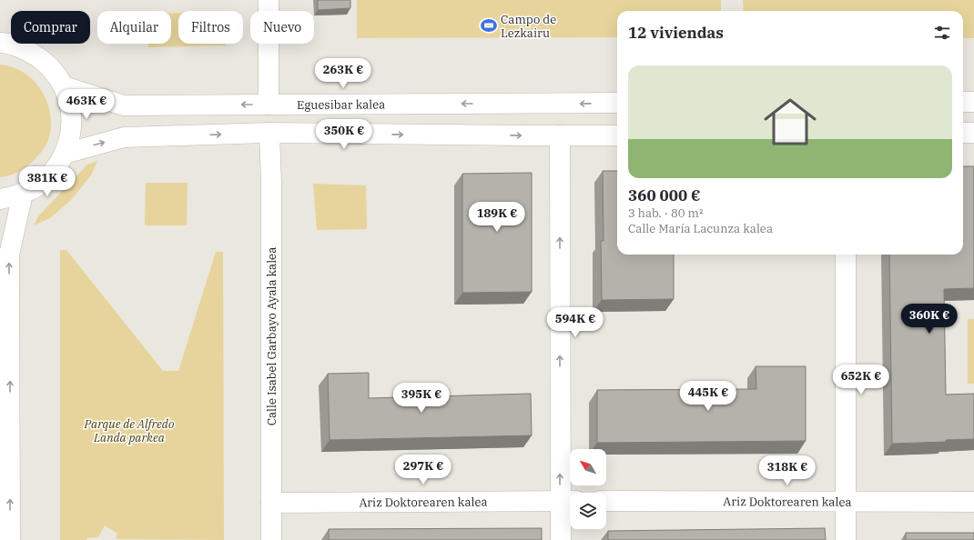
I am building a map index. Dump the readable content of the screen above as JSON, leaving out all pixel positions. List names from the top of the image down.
{
  "streets": {
    "street": ["Eguesibar kalea", "Calle Isabel Garbayo Ayala kalea", "Ariz Doktorearen kalea"]
  },
  "crossings": [
    ["Calle Isabel Garbayo Ayala kalea", "Ariz Doktorearen kalea"]
  ],
  "parks": ["Parque de Alfredo Landa parkea"],
  "places": {
    "sports": ["Campo de Lezkairu"]
  },
  "north": "top left",
  "page": {
    "chip": [
      "Comprar",
      "Alquilar",
      "Filtros",
      "Nuevo"
    ],
    "heading": "12 viviendas",
    "list": [
      {
        "name": "360 000 €",
        "note": "3 hab. · 80 m² · Calle María Lacunza kalea"
      }
    ],
    "price": [
      "263K €",
      "463K €",
      "350K €",
      "381K €",
      "189K €",
      "360K €",
      "594K €",
      "652K €",
      "445K €",
      "395K €",
      "297K €",
      "318K €"
    ]
  }
}
